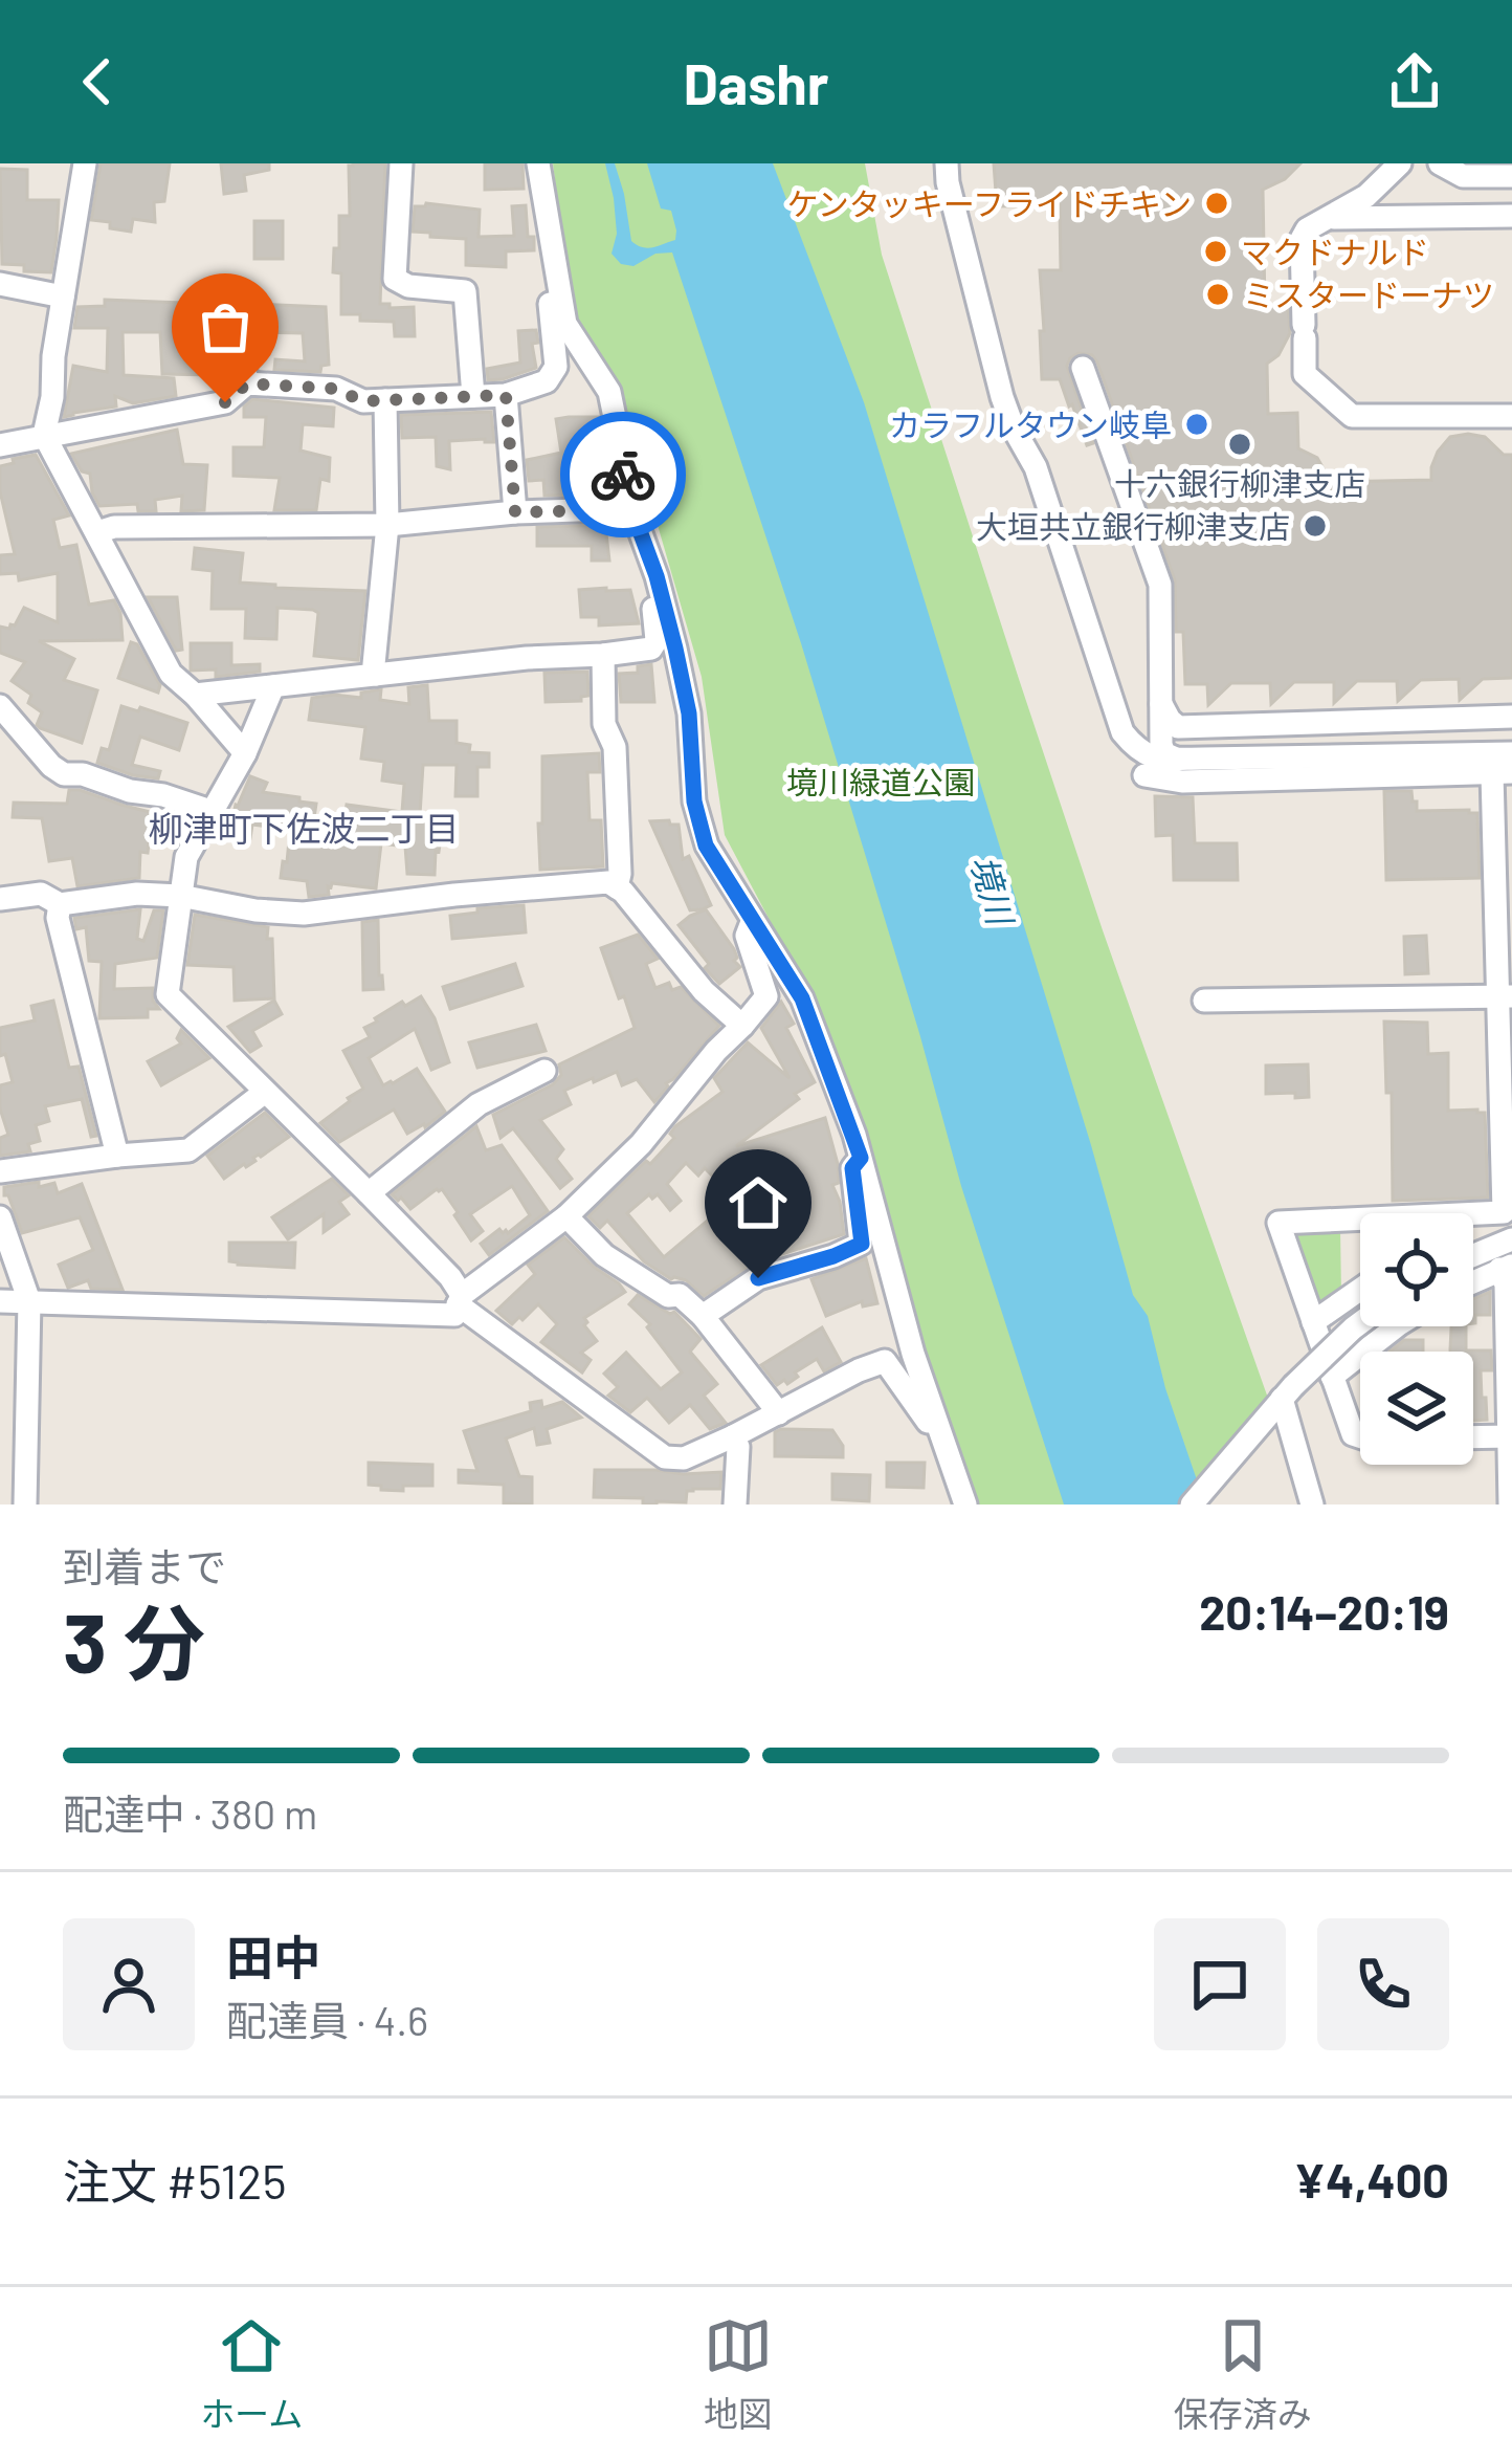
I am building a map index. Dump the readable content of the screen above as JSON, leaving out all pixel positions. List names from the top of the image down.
{
  "districts": ["柳津町下佐波二丁目"],
  "water": ["境川"],
  "parks": ["境川緑道公園"],
  "places": [
    "ケンタッキーフライドチキン",
    "マクドナルド",
    "ミスタードーナツ",
    "カラフルタウン岐阜",
    "十六銀行柳津支店",
    "大垣共立銀行柳津支店"
  ],
  "page": {
    "header": "Dashr",
    "heading": ["3 分", "到着まで", "20:14–20:19"],
    "panel": [
      "田中",
      "配達員 · 4.6",
      "注文 #5125",
      "¥4,400"
    ],
    "bar": "配達中 · 380 m",
    "tabs": ["ホーム", "地図", "保存済み"]
  }
}
